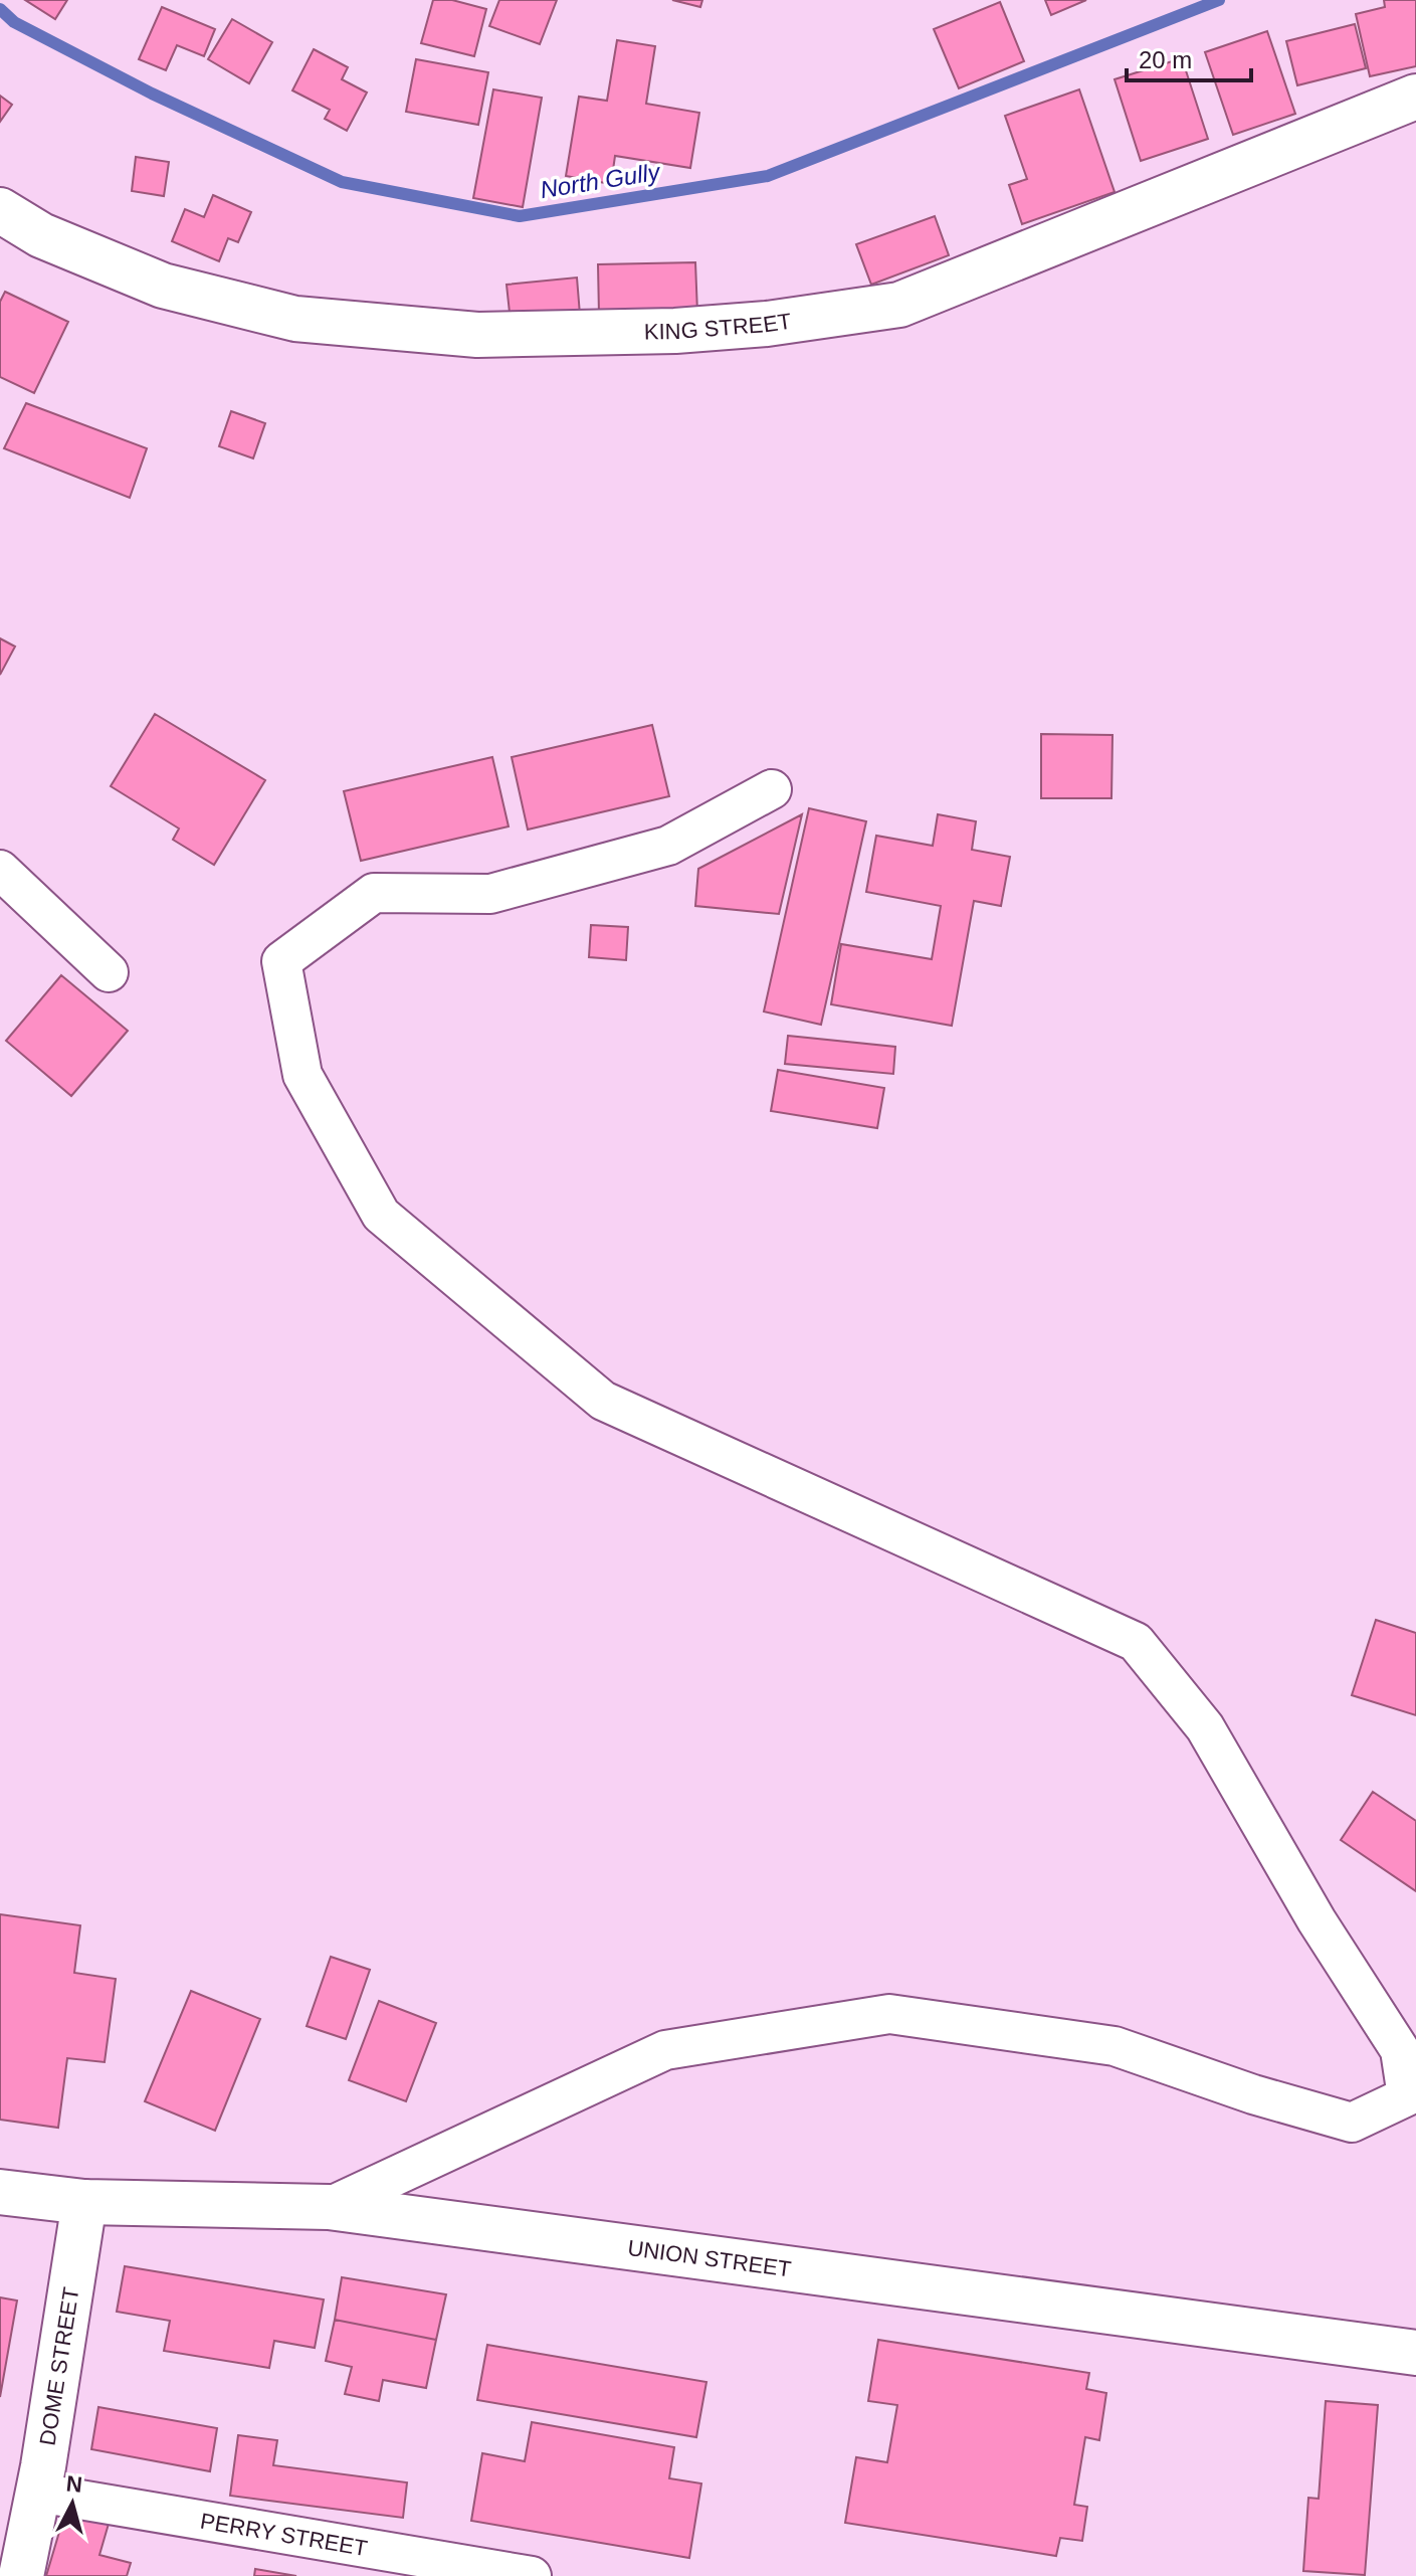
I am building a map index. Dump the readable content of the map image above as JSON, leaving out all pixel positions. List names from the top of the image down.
{
  "streets": {
    "street": [
      "KING STREET",
      "UNION STREET",
      "DOME STREET",
      "PERRY STREET"
    ]
  },
  "crossings": [
    ["UNION STREET", "DOME STREET"],
    ["DOME STREET", "PERRY STREET"]
  ],
  "water": ["North Gully"],
  "scale_bar": "20 m",
  "north": "top"
}
